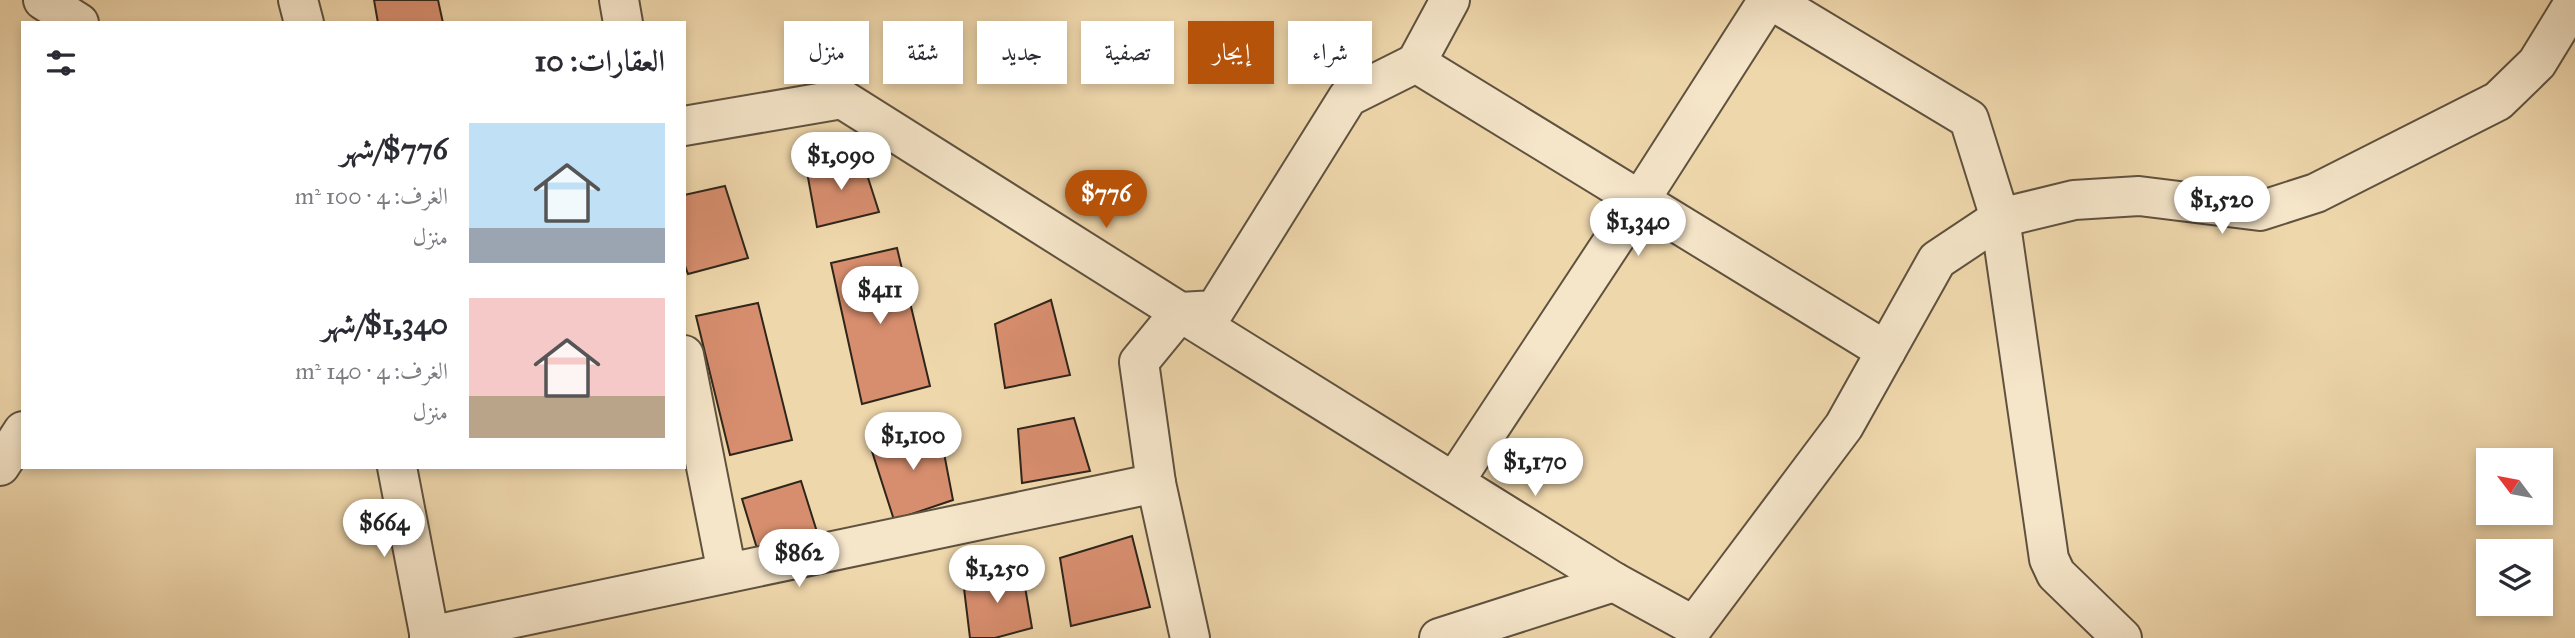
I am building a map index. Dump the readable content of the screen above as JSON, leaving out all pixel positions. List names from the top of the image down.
{
  "north": "top left",
  "page": {
    "chip": [
      "شراء",
      "إيجار",
      "تصفية",
      "جديد",
      "شقة",
      "منزل"
    ],
    "heading": "العقارات: 10",
    "list": [
      {
        "name": "$776/شهر",
        "note": "الغرف: 4 · 100 m² · منزل"
      },
      {
        "name": "$1,340/شهر",
        "note": "الغرف: 4 · 140 m² · منزل"
      }
    ],
    "price": [
      "$1,090",
      "$776",
      "$1,520",
      "$1,340",
      "$411",
      "$1,100",
      "$1,170",
      "$664",
      "$862",
      "$1,250"
    ]
  }
}
